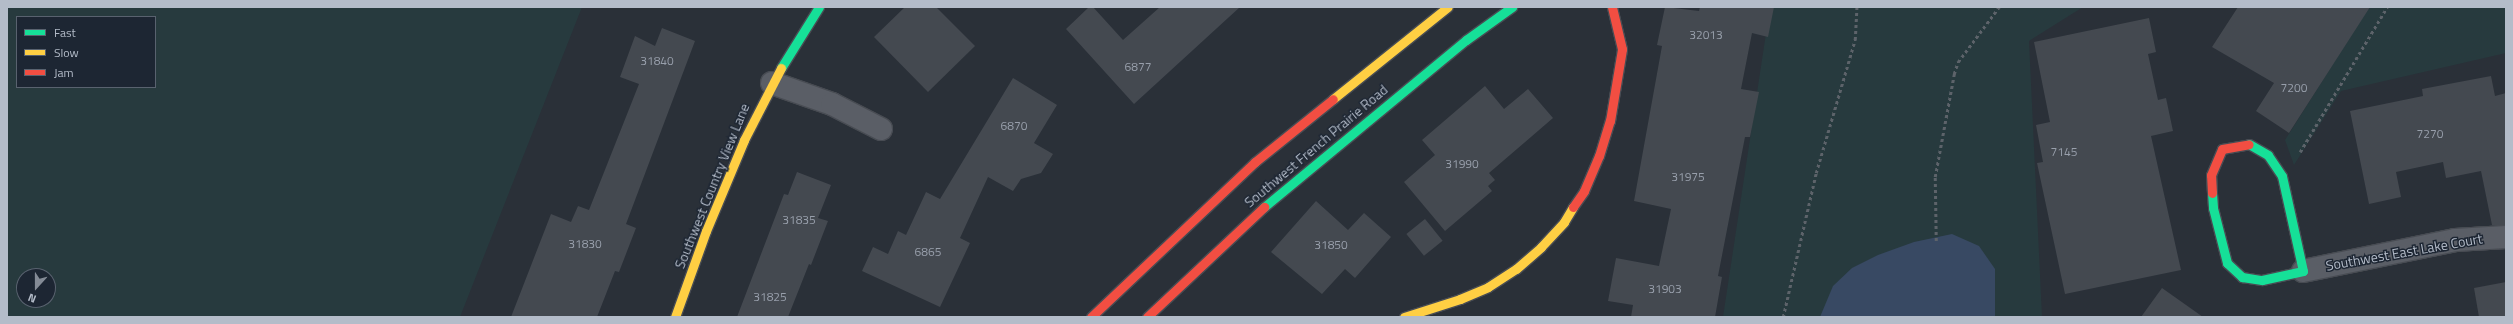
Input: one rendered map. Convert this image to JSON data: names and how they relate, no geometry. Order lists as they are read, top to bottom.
{
  "streets": {
    "street": ["Southwest French Prairie Road", "Southwest Country View Lane", "Southwest East Lake Court"]
  },
  "house_numbers": [
    "32013",
    "31840",
    "6877",
    "7200",
    "6870",
    "7270",
    "7145",
    "31990",
    "31975",
    "31835",
    "31830",
    "31850",
    "6865",
    "31903",
    "31825"
  ],
  "legend": ["Fast", "Slow", "Jam"],
  "north": "bottom"
}
